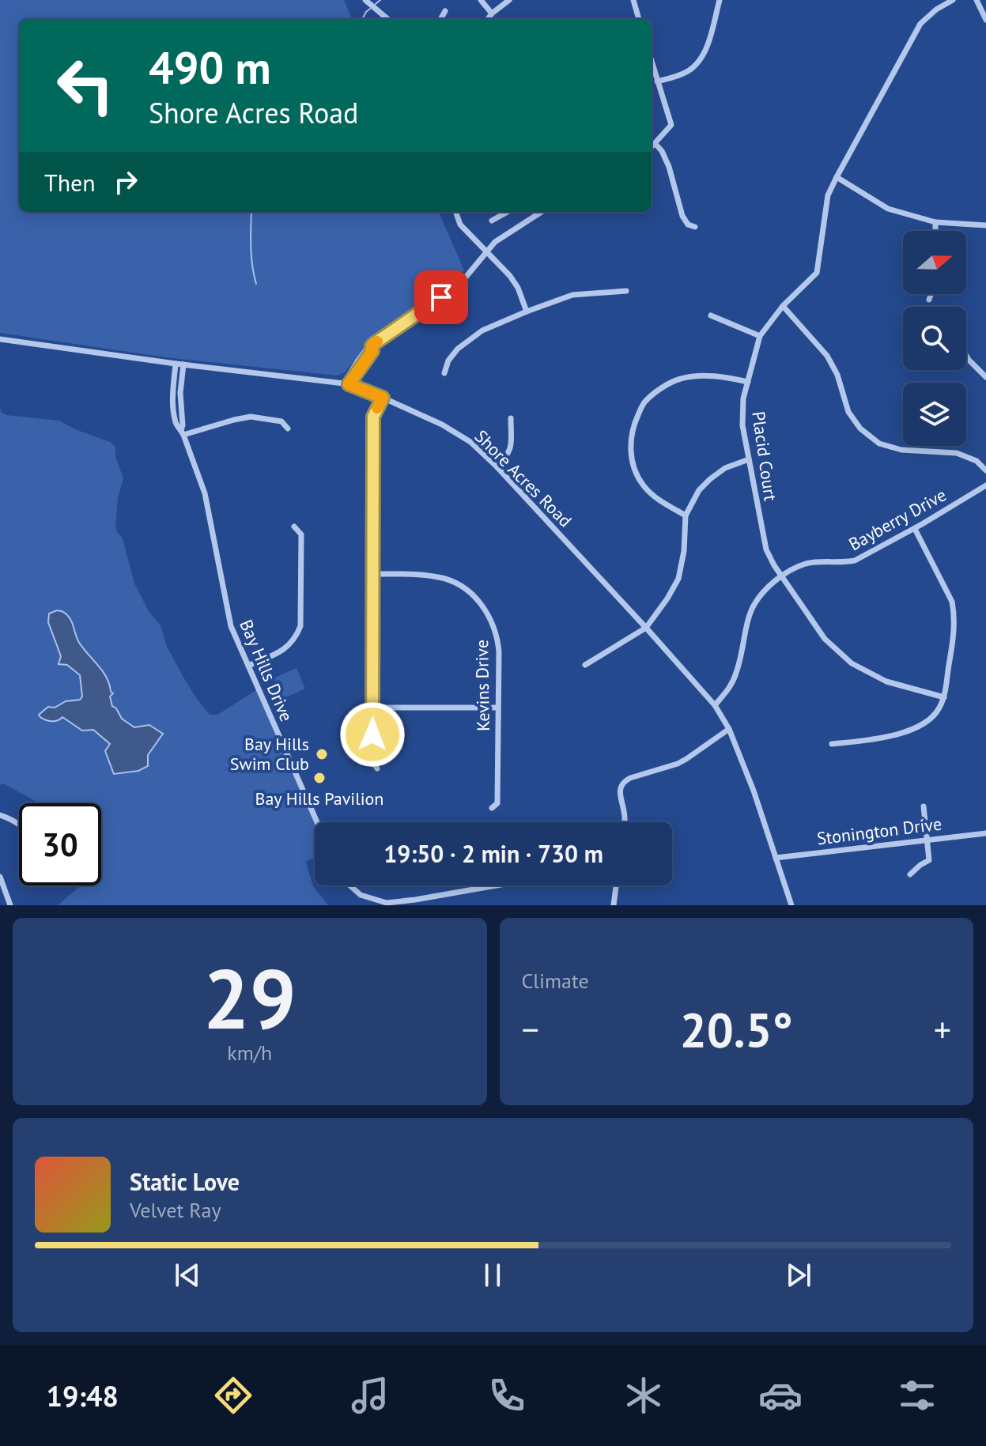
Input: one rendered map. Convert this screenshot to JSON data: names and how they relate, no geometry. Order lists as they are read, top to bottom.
{
  "streets": {
    "street": [
      "Placid Court",
      "Shore Acres Road",
      "Bayberry Drive",
      "Bay Hills Drive",
      "Kevins Drive",
      "Stonington Drive"
    ]
  },
  "crossings": [
    ["Placid Court", "Bayberry Drive"],
    ["Shore Acres Road", "Bayberry Drive"],
    ["Shore Acres Road", "Bay Hills Drive"],
    ["Shore Acres Road", "Stonington Drive"]
  ],
  "places": ["Bay Hills Swim Club", "Bay Hills Pavilion"],
  "north": "right",
  "page": {
    "turn": ["490 m", "Shore Acres Road"],
    "then": "Then",
    "limit": "30",
    "trip": "19:50 · 2 min · 730 m",
    "tile": [
      ["29", "km/h"],
      "Climate"
    ],
    "heat": ["−", "20.5°", "+"],
    "song": ["Static Love", "Velvet Ray"],
    "tabs": "19:48"
  }
}
